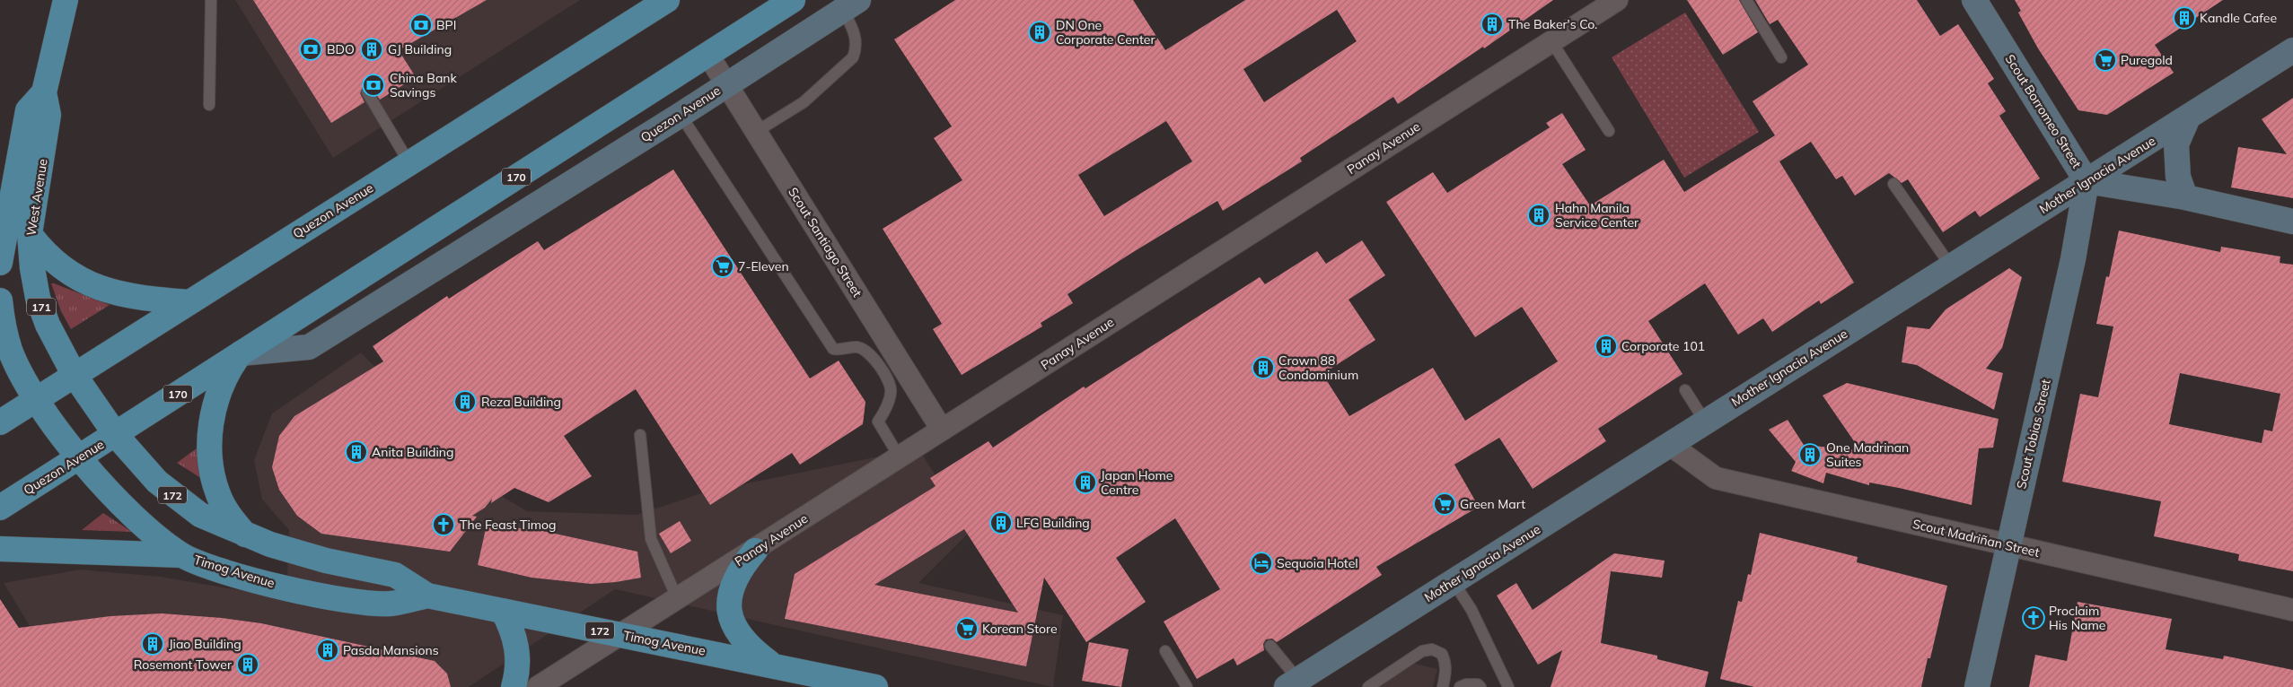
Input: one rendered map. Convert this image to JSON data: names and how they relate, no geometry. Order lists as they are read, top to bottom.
{
  "streets": {
    "main road": [
      "Quezon Avenue",
      "170",
      "West Avenue",
      "171",
      "172",
      "Timog Avenue"
    ],
    "street": [
      "Scout Borromeo Street",
      "Panay Avenue",
      "Mother Ignacia Avenue",
      "Scout Santiago Street",
      "Scout Tobias Street",
      "Scout Madriñan Street"
    ]
  },
  "crossings": [
    ["Scout Borromeo Street", "Mother Ignacia Avenue"],
    ["Scout Borromeo Street", "Scout Tobias Street"],
    ["Quezon Avenue", "West Avenue"],
    ["Quezon Avenue", "Scout Santiago Street"],
    ["Quezon Avenue", "Timog Avenue"],
    ["Panay Avenue", "Scout Santiago Street"],
    ["Panay Avenue", "Timog Avenue"],
    ["Mother Ignacia Avenue", "Scout Tobias Street"],
    ["Mother Ignacia Avenue", "Scout Madriñan Street"],
    ["West Avenue", "Timog Avenue"],
    ["Scout Tobias Street", "Scout Madriñan Street"]
  ],
  "places": {
    "building": [
      "Kandle Cafee",
      "The Baker's Co.",
      "DN One Corporate Center",
      "GJ Building",
      "Hahn Manila Service Center",
      "Corporate 101",
      "Crown 88 Condominium",
      "Reza Building",
      "Anita Building",
      "One Madrinan Suites",
      "Japan Home Centre",
      "LFG Building",
      "Jiao Building",
      "Pasda Mansions",
      "Rosemont Tower"
    ],
    "bank": ["BPI", "BDO", "China Bank Savings"],
    "supermarket": [
      "Puregold",
      "7-Eleven",
      "Green Mart",
      "Korean Store"
    ],
    "church": ["The Feast Timog", "Proclaim His Name"],
    "hotel": ["Sequoia Hotel"]
  }
}
